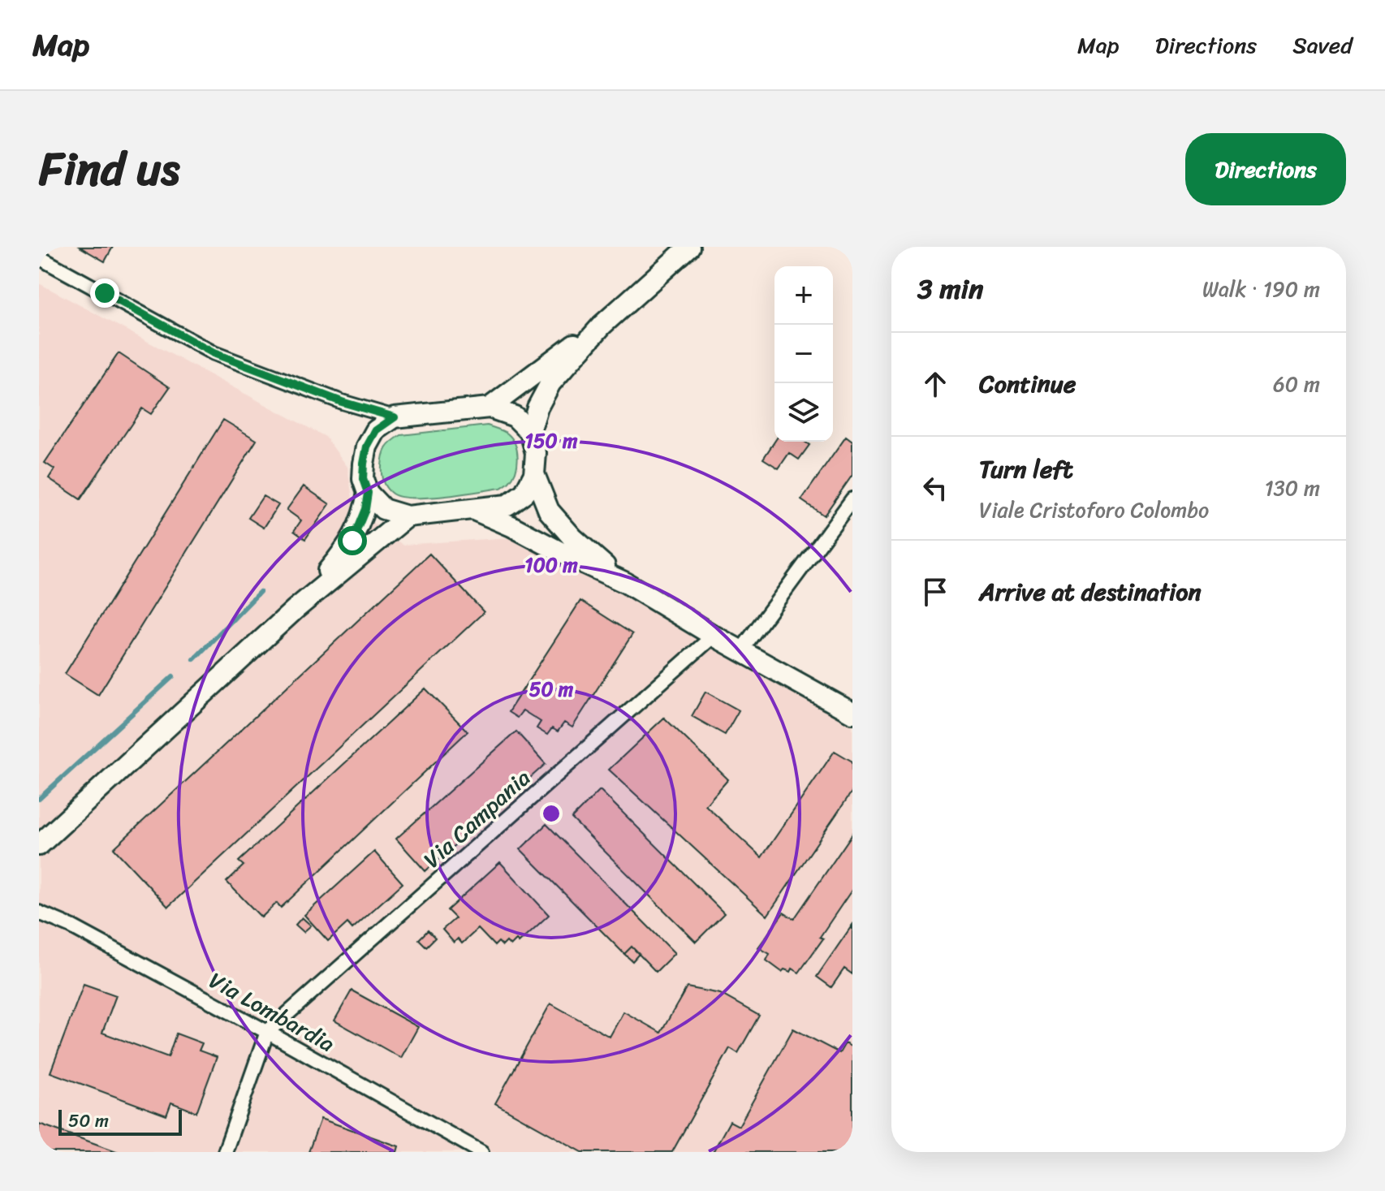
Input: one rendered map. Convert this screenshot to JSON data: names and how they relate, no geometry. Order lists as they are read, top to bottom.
{
  "streets": {
    "street": ["Via Campania", "Via Lombardia"]
  },
  "crossings": [
    ["Via Campania", "Via Lombardia"]
  ],
  "scale_bar": "50 m",
  "page": {
    "header": "Map",
    "nav": ["Map", "Directions", "Saved"],
    "title": "Find us",
    "buttons": "Directions",
    "heading": ["3 min", "Walk · 190 m"],
    "map_buttons": ["+", "−"],
    "list": [
      ["Continue", "60 m"],
      ["Turn left", "Viale Cristoforo Colombo", "130 m"],
      "Arrive at destination"
    ],
    "scale": "50 m"
  },
  "rings": ["150 m", "100 m", "50 m"]
}
